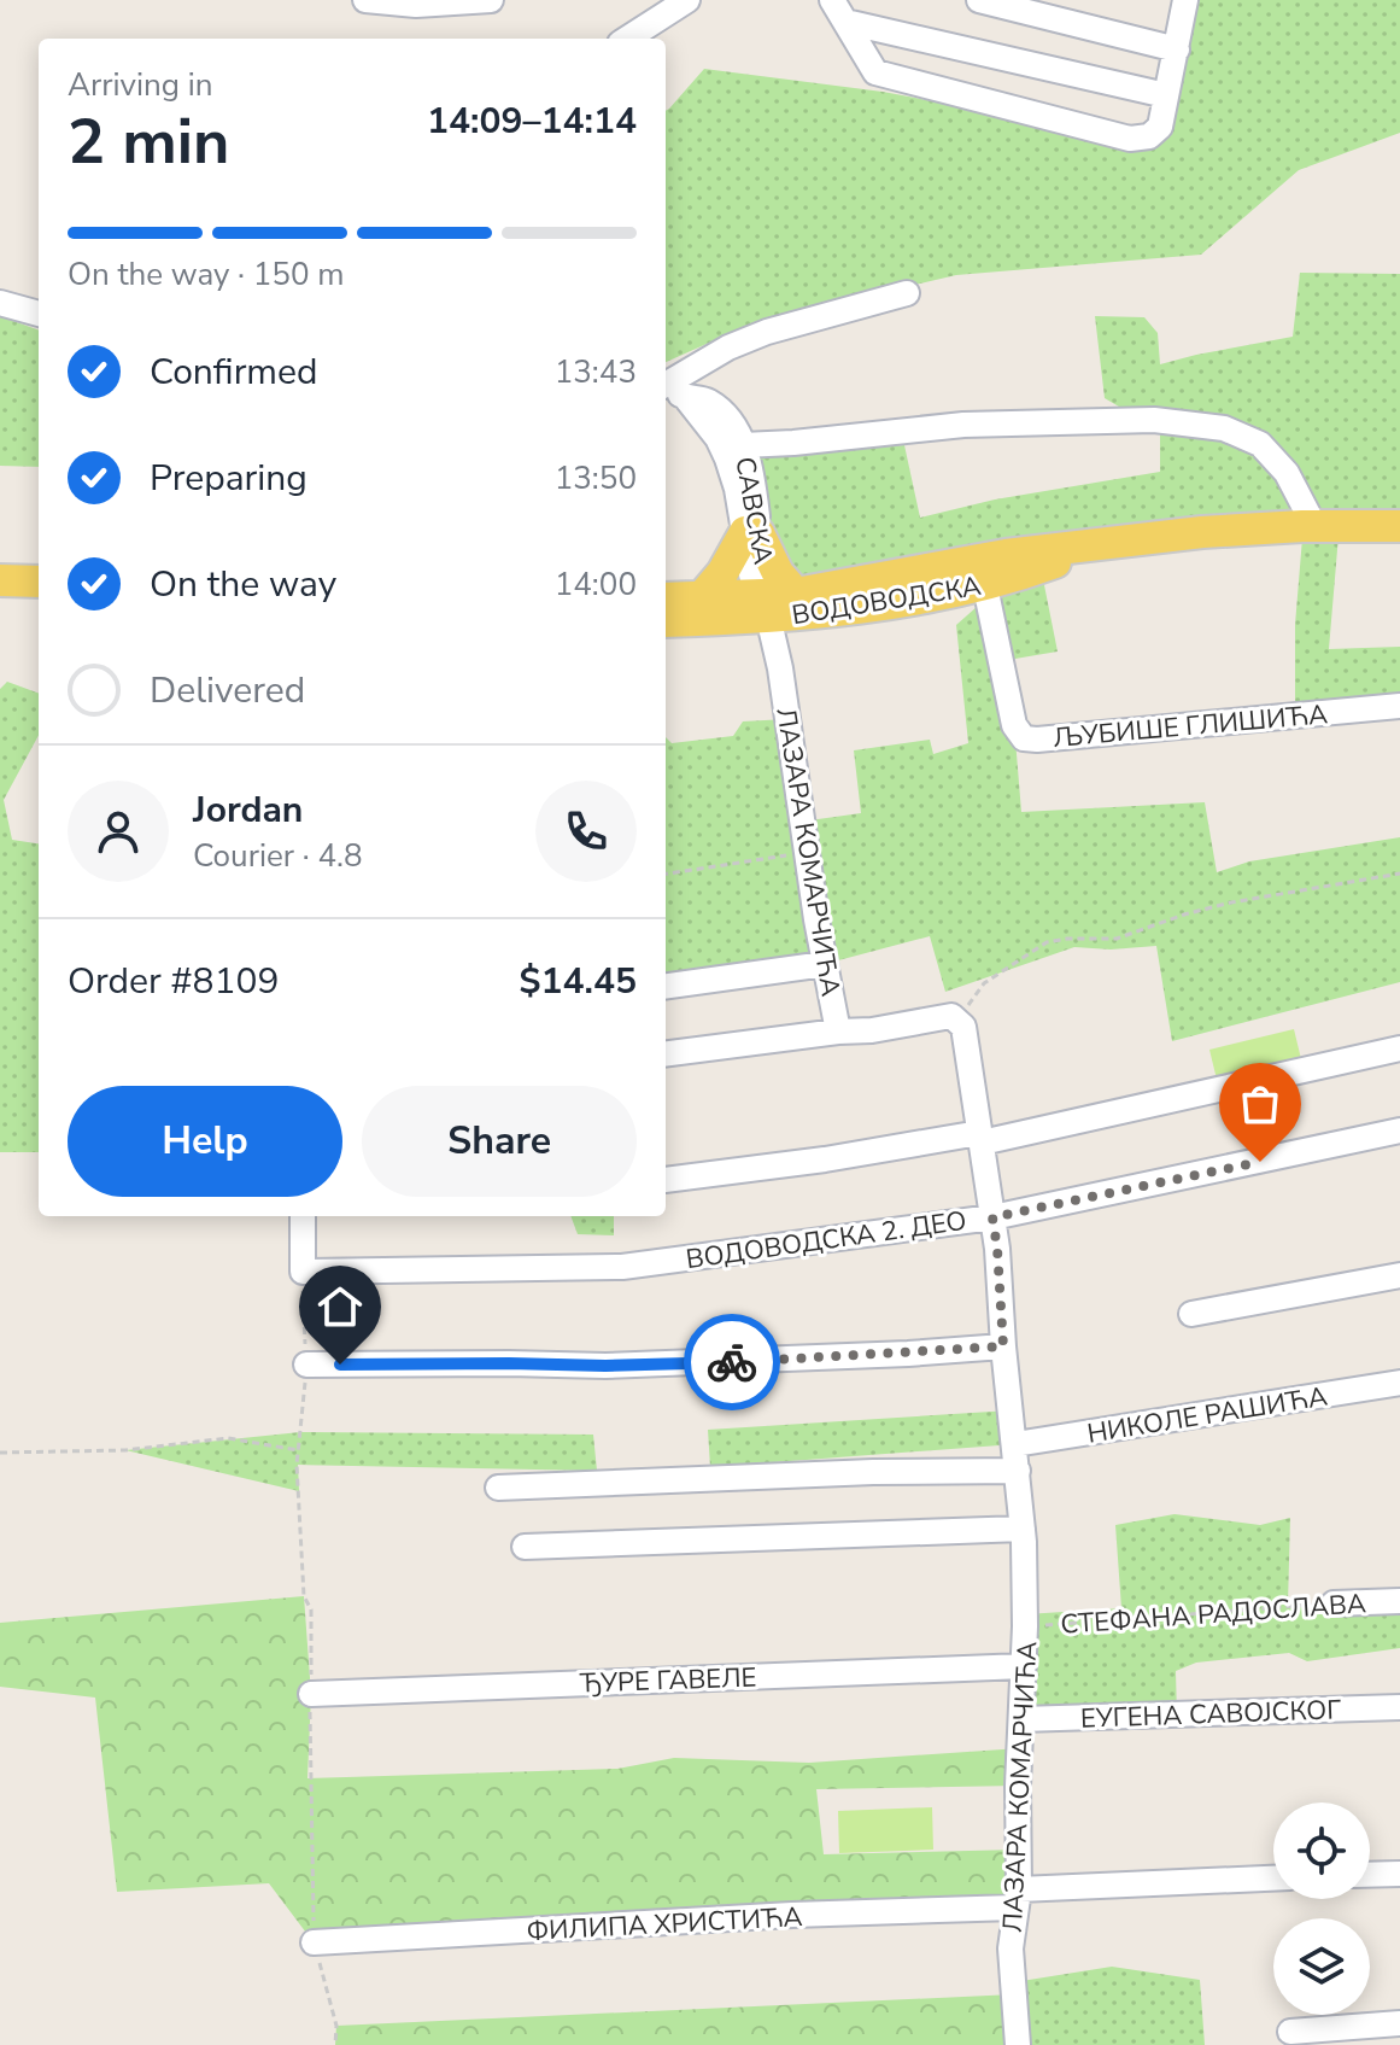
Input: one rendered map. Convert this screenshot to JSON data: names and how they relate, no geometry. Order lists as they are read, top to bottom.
{
  "streets": {
    "main road": ["ВОДОВОДСКА"],
    "street": [
      "САВСКА",
      "ЉУБИШЕ ГЛИШИЋА",
      "ЛАЗАРА КОМАРЧИЋА",
      "ВОДОВОДСКА 2. ДЕО",
      "НИКОЛЕ РАШИЋА",
      "СТЕФАНА РАДОСЛАВА",
      "ЂУРЕ ГАВЕЛЕ",
      "ЕУГЕНА САВОЈСКОГ",
      "ФИЛИПА ХРИСТИЋА"
    ]
  },
  "crossings": [
    ["САВСКА", "ВОДОВОДСКА"],
    ["САВСКА", "ЛАЗАРА КОМАРЧИЋА"],
    ["ВОДОВОДСКА", "ЉУБИШЕ ГЛИШИЋА"],
    ["ВОДОВОДСКА", "ЛАЗАРА КОМАРЧИЋА"],
    ["ЛАЗАРА КОМАРЧИЋА", "ВОДОВОДСКА 2. ДЕО"],
    ["ЛАЗАРА КОМАРЧИЋА", "НИКОЛЕ РАШИЋА"],
    ["ЛАЗАРА КОМАРЧИЋА", "СТЕФАНА РАДОСЛАВА"],
    ["ЛАЗАРА КОМАРЧИЋА", "ЂУРЕ ГАВЕЛЕ"],
    ["ЛАЗАРА КОМАРЧИЋА", "ЕУГЕНА САВОЈСКОГ"],
    ["ЛАЗАРА КОМАРЧИЋА", "ФИЛИПА ХРИСТИЋА"]
  ],
  "page": {
    "heading": ["2 min", "Arriving in", "14:09–14:14"],
    "panel": [
      "Jordan",
      "Courier · 4.8",
      "Order #8109",
      "$14.45"
    ],
    "bar": "On the way · 150 m",
    "list": [
      ["Confirmed", "13:43"],
      ["Preparing", "13:50"],
      ["On the way", "14:00"],
      "Delivered"
    ],
    "buttons": ["Help", "Share"]
  }
}
